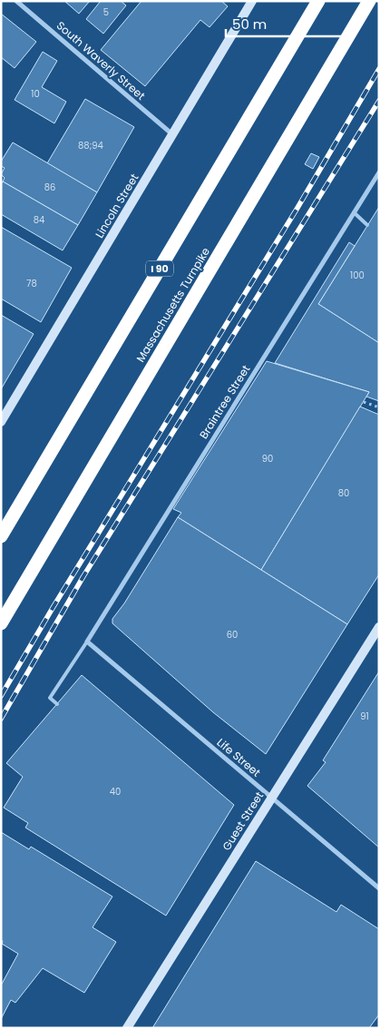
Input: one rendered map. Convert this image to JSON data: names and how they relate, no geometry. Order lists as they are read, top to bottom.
{
  "streets": {
    "highway": ["I 90", "Massachusetts Turnpike"],
    "street": [
      "South Waverly Street",
      "Lincoln Street",
      "Braintree Street",
      "Life Street",
      "Guest Street"
    ]
  },
  "crossings": [
    ["South Waverly Street", "Lincoln Street"],
    ["Braintree Street", "Life Street"],
    ["Life Street", "Guest Street"]
  ],
  "house_numbers": [
    "5",
    "10",
    "88;94",
    "86",
    "84",
    "100",
    "78",
    "90",
    "80",
    "60",
    "91",
    "40"
  ],
  "scale_bar": "50 m"
}
